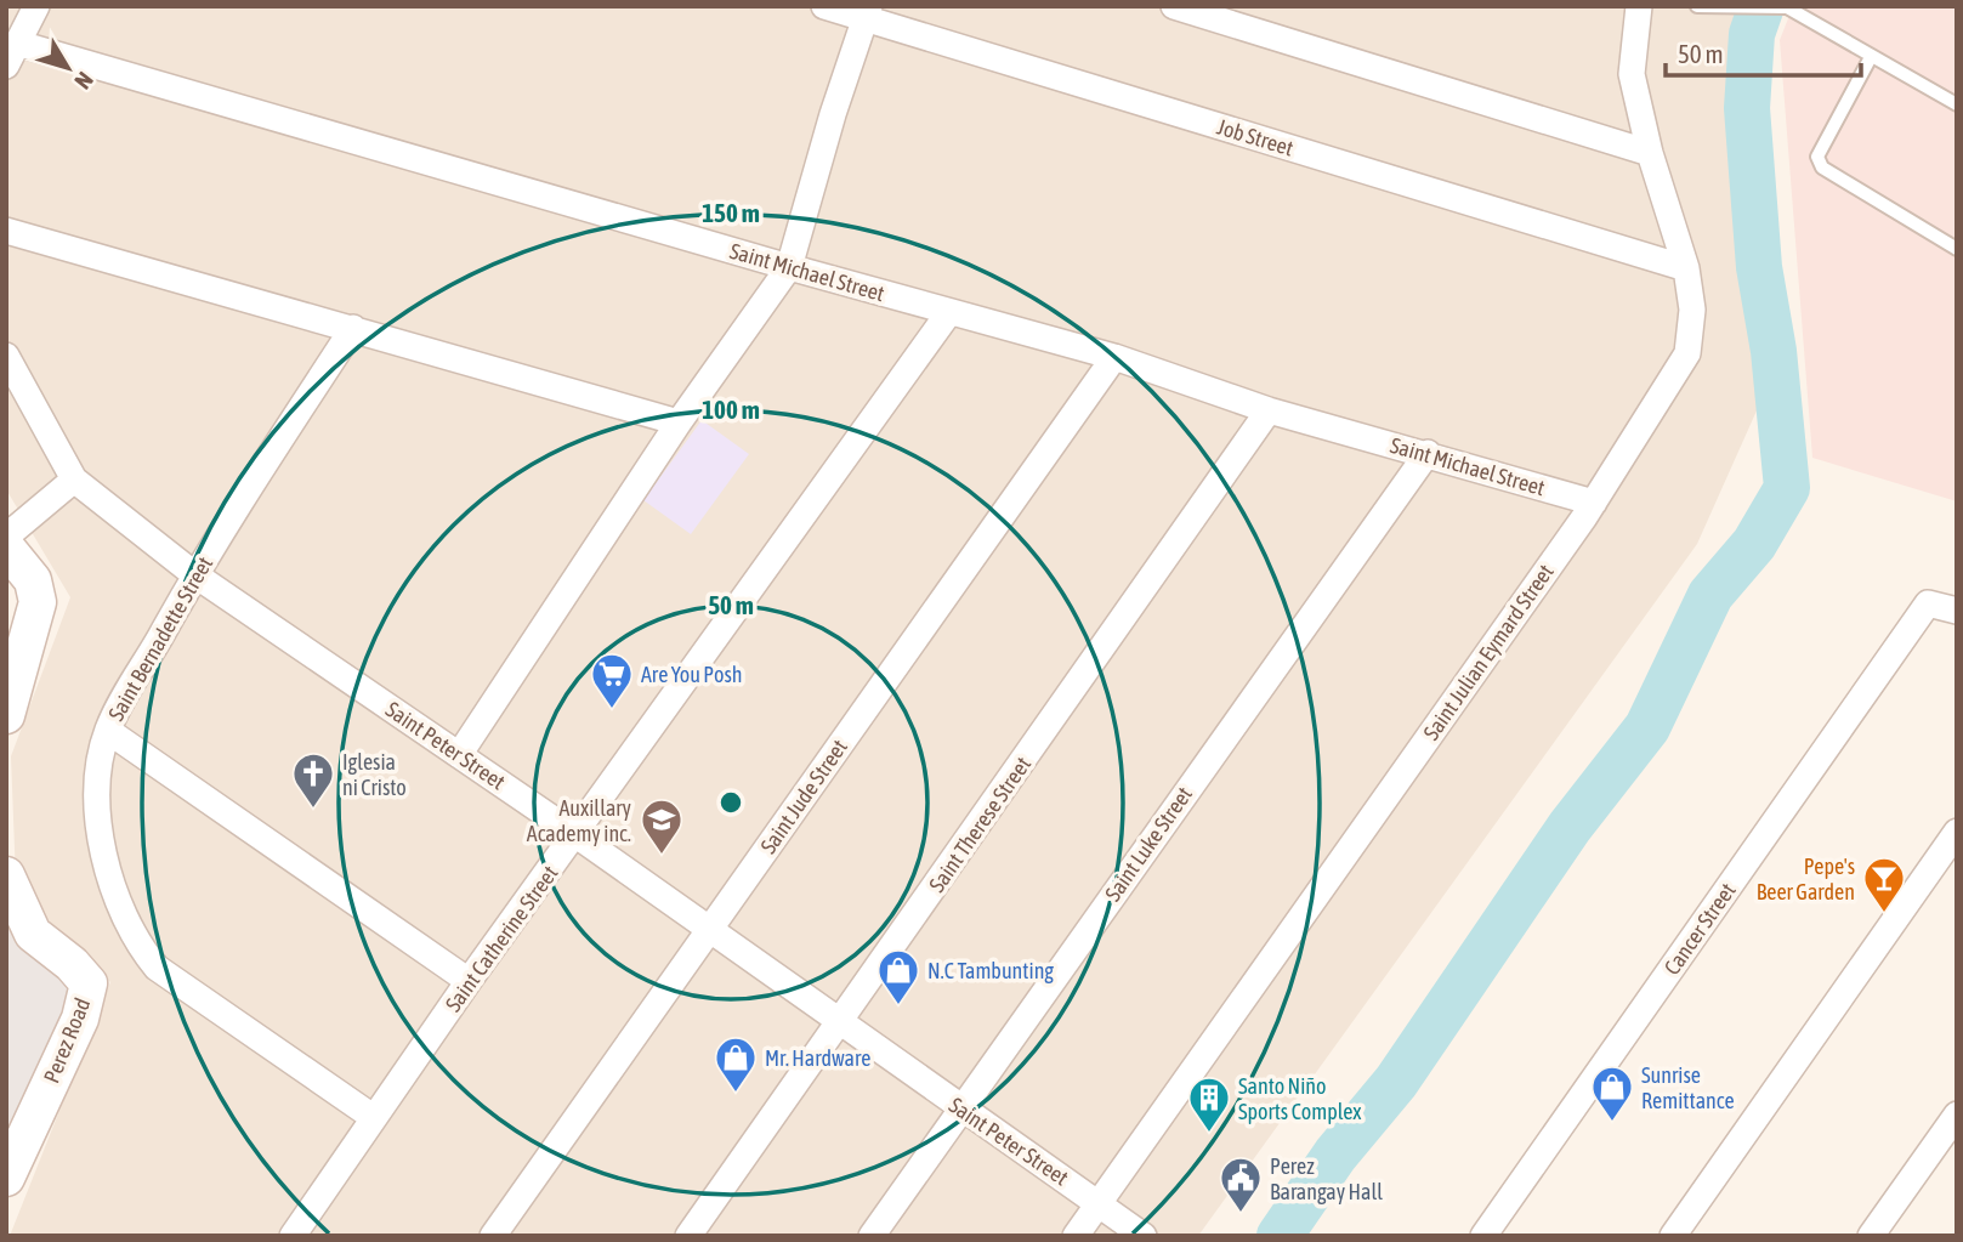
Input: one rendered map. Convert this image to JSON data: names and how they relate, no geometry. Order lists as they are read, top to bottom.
{
  "streets": {
    "street": [
      "Job Street",
      "Saint Michael Street",
      "Saint Bernadette Street",
      "Saint Julian Eymard Street",
      "Saint Peter Street",
      "Saint Jude Street",
      "Saint Therese Street",
      "Saint Luke Street",
      "Cancer Street",
      "Saint Catherine Street",
      "Perez Road"
    ]
  },
  "crossings": [
    ["Job Street", "Saint Julian Eymard Street"],
    ["Saint Michael Street", "Saint Julian Eymard Street"],
    ["Saint Michael Street", "Saint Jude Street"],
    ["Saint Michael Street", "Saint Therese Street"],
    ["Saint Michael Street", "Saint Luke Street"],
    ["Saint Michael Street", "Saint Catherine Street"],
    ["Saint Bernadette Street", "Saint Peter Street"],
    ["Saint Bernadette Street", "Saint Catherine Street"],
    ["Saint Julian Eymard Street", "Saint Peter Street"],
    ["Saint Peter Street", "Saint Jude Street"],
    ["Saint Peter Street", "Saint Therese Street"],
    ["Saint Peter Street", "Saint Luke Street"],
    ["Saint Peter Street", "Saint Catherine Street"]
  ],
  "places": {
    "supermarket": ["Are You Posh"],
    "church": ["Iglesia ni Cristo"],
    "school or university": ["Auxillary Academy inc."],
    "bar": ["Pepe's Beer Garden"],
    "shop": ["N.C Tambunting", "Mr. Hardware", "Sunrise Remittance"],
    "building": ["Santo Niño Sports Complex"],
    "public building": ["Perez Barangay Hall"]
  },
  "scale_bar": "50 m",
  "north": "bottom right",
  "rings": ["150 m", "100 m", "50 m"]
}
